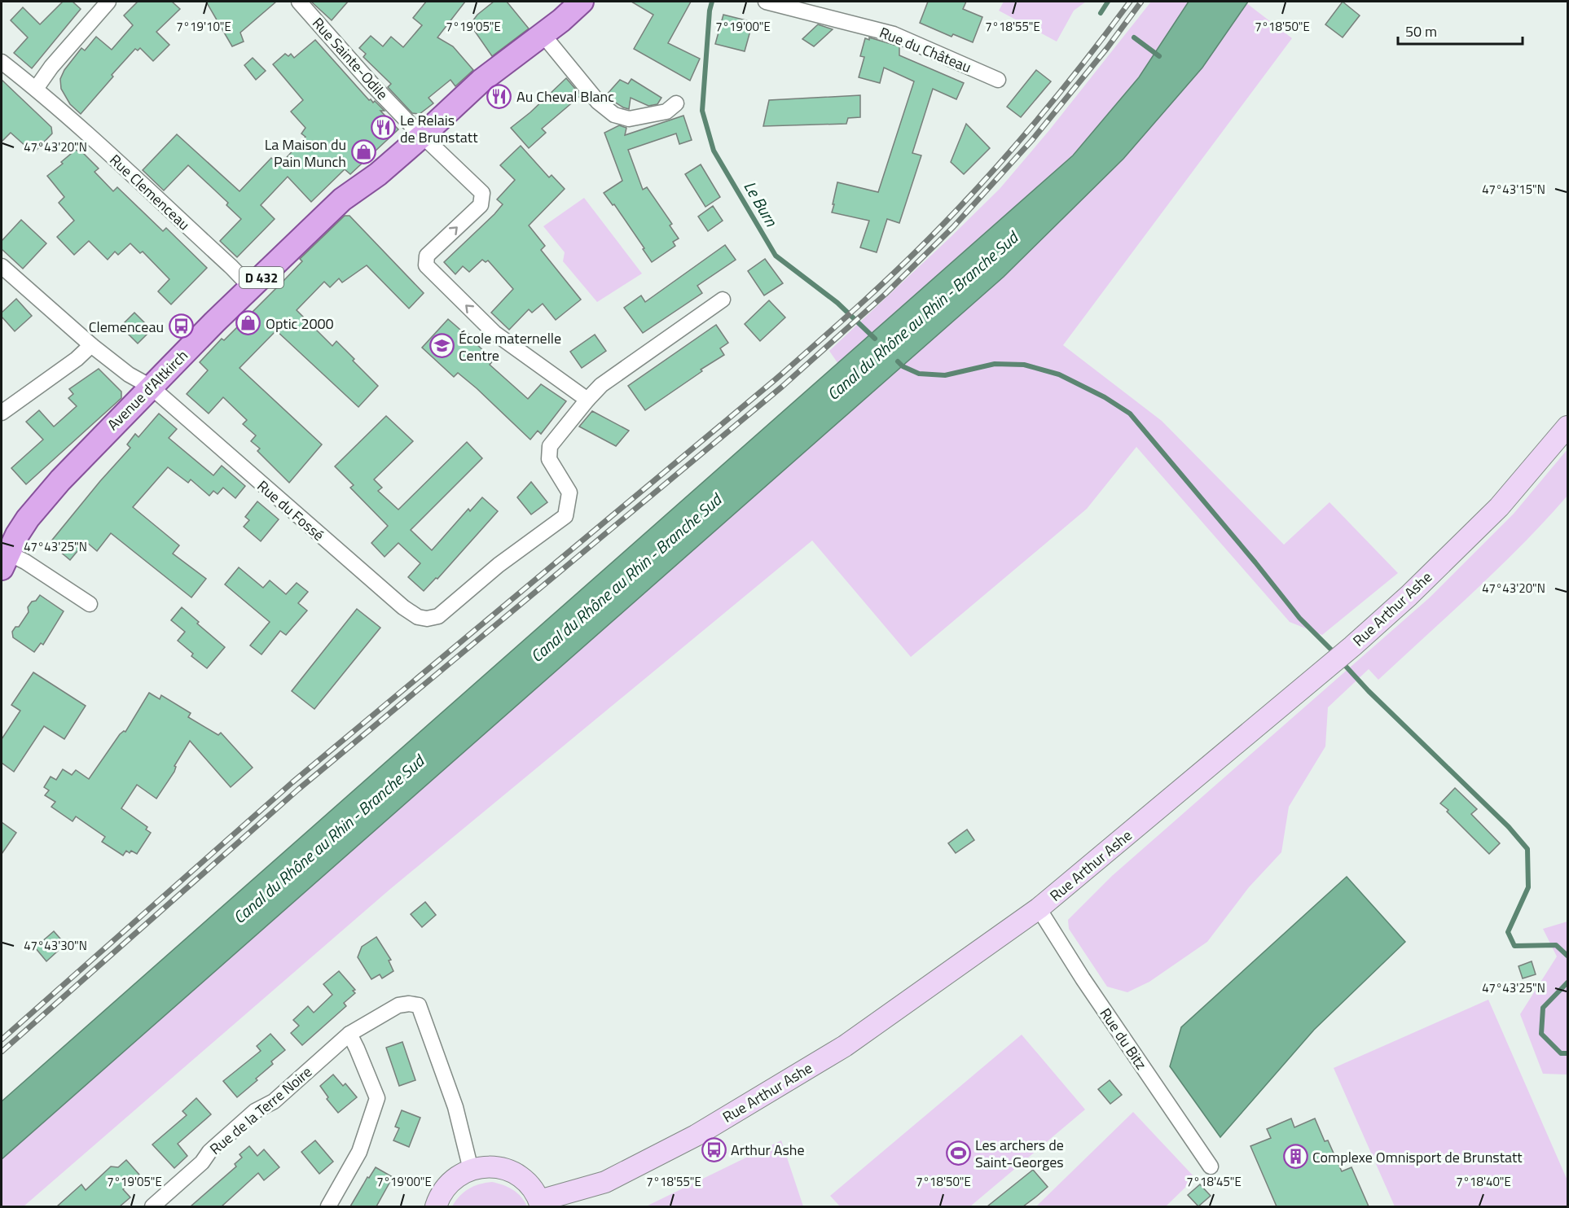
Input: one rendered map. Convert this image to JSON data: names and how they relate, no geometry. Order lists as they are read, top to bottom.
{
  "streets": {
    "main road": ["D 432", "Avenue d'Altkirch", "Rue Arthur Ashe"],
    "street": [
      "Rue du Château",
      "Rue Sainte-Odile",
      "Rue Clemenceau",
      "Rue du Fossé",
      "Rue du Bitz",
      "Rue de la Terre Noire"
    ]
  },
  "crossings": [
    ["Rue Sainte-Odile", "Avenue d'Altkirch"],
    ["Rue Sainte-Odile", "Rue du Fossé"],
    ["Rue Clemenceau", "Avenue d'Altkirch"],
    ["Avenue d'Altkirch", "Rue du Fossé"],
    ["Rue Arthur Ashe", "Rue du Bitz"]
  ],
  "water": ["Le Burn", "Canal du Rhône au Rhin - Branche Sud"],
  "places": {
    "restaurant": ["Au Cheval Blanc", "Le Relais de Brunstatt"],
    "shop": ["La Maison du Pain Munch", "Optic 2000"],
    "bus stop": ["Clemenceau", "Arthur Ashe"],
    "school or university": ["École maternelle Centre"],
    "sports": ["Les archers de Saint-Georges"],
    "building": ["Complexe Omnisport de Brunstatt"]
  },
  "scale_bar": "50 m",
  "coordinates": [
    "7°19'10\"E",
    "7°19'05\"E",
    "7°19'00\"E",
    "7°18'55\"E",
    "7°18'50\"E",
    "47°43'20\"N",
    "47°43'15\"N",
    "47°43'25\"N",
    "47°43'30\"N",
    "7°18'45\"E",
    "7°18'40\"E"
  ]
}
